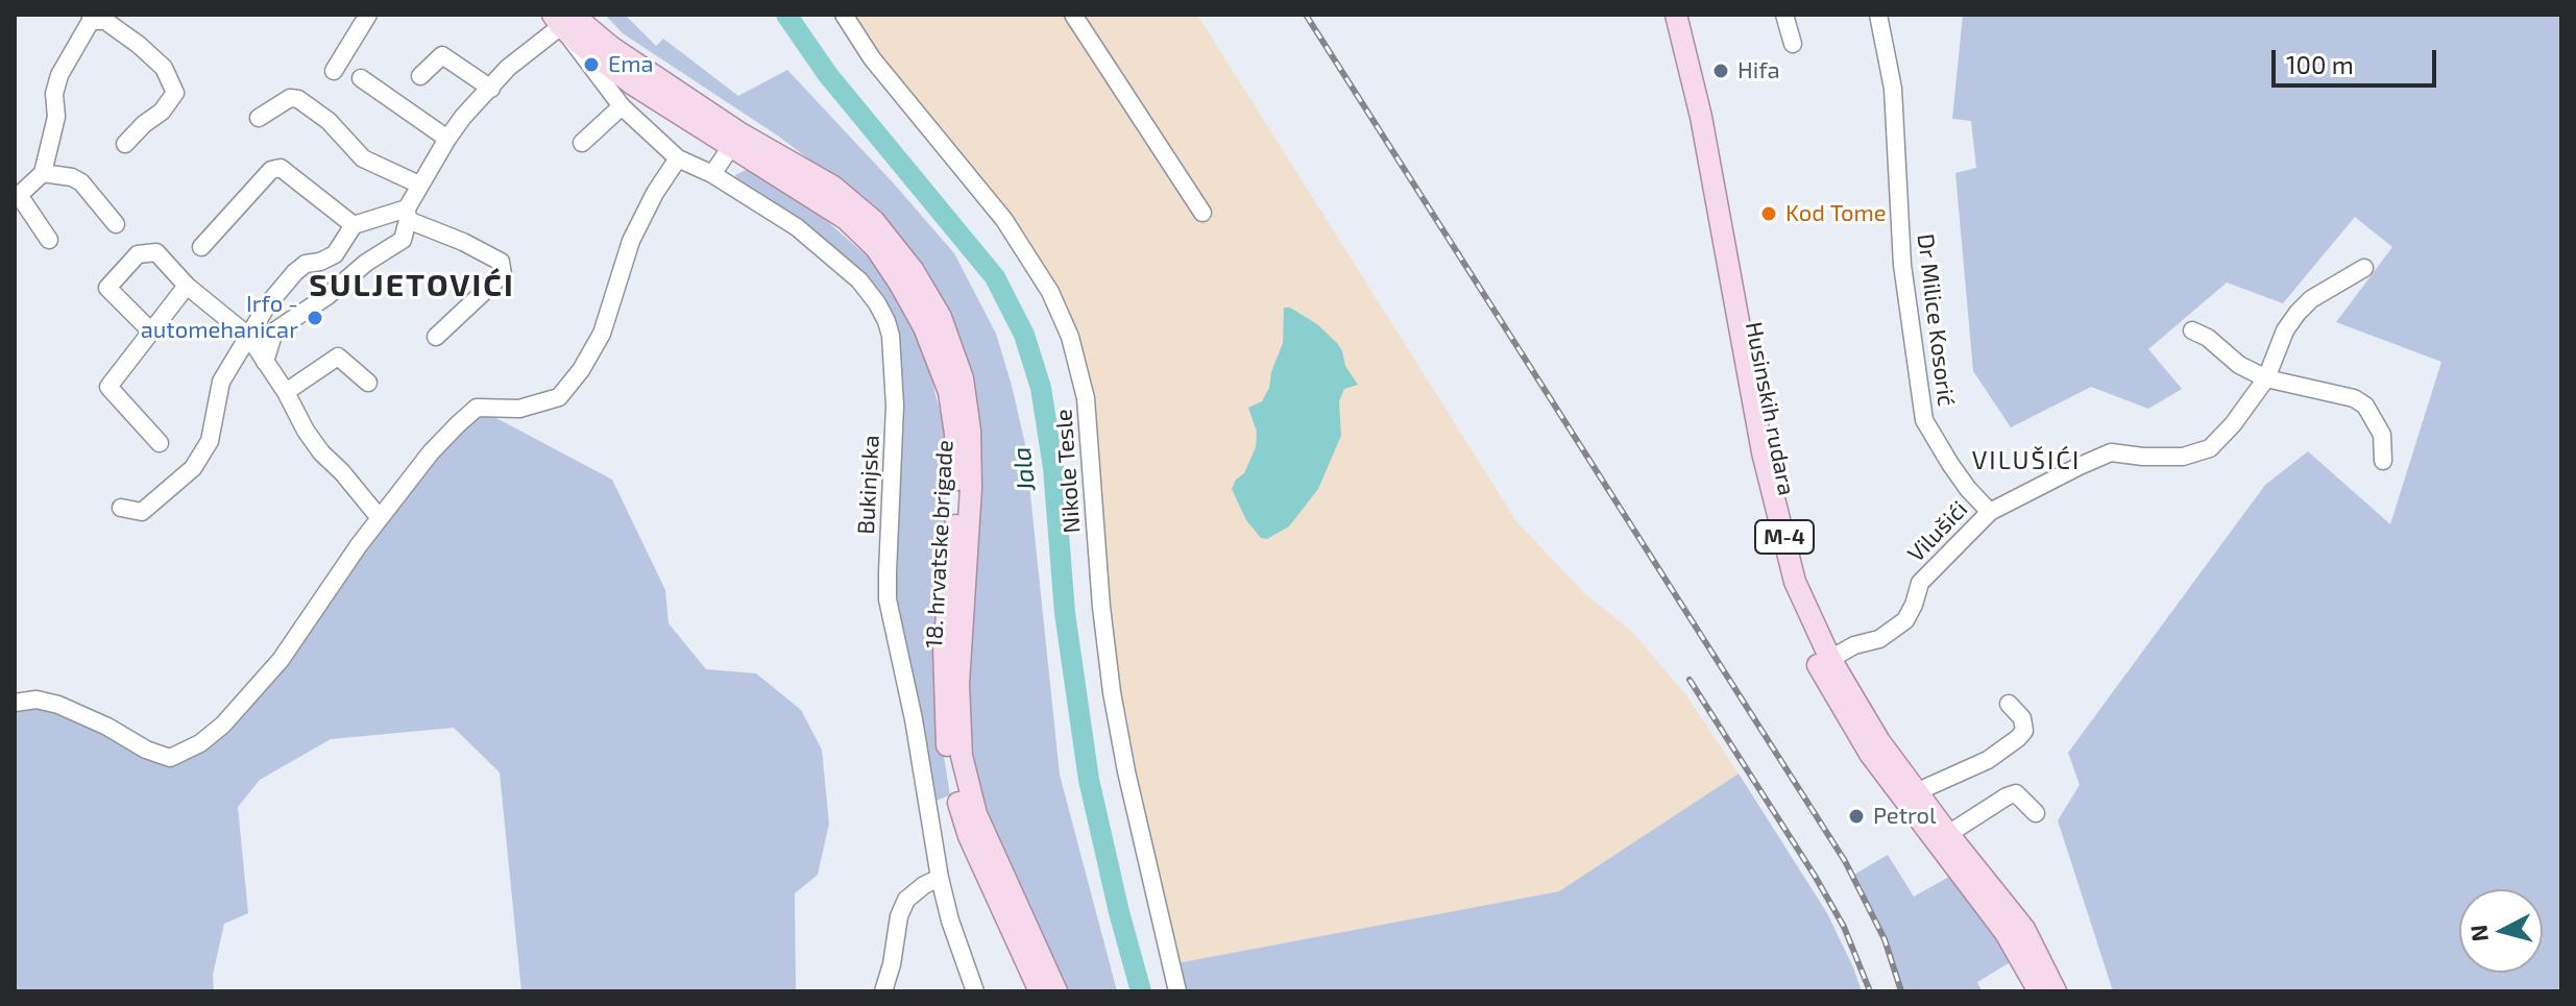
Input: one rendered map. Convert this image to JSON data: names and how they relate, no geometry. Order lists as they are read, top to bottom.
{
  "streets": {
    "main road": ["Husinskih rudara", "M-4", "18. hrvatske brigade"],
    "street": [
      "Dr Milice Kosorić",
      "Nikole Tesle",
      "Bukinjska",
      "Vilušići"
    ]
  },
  "crossings": [
    ["Dr Milice Kosorić", "Vilušići"],
    ["Husinskih rudara", "Vilušići"],
    ["Bukinjska", "18. hrvatske brigade"]
  ],
  "districts": ["SULJETOVIĆI", "VILUŠIĆI"],
  "water": ["Jala"],
  "places": [
    "Ema",
    "Hifa",
    "Kod Tome",
    "Irfo - automehanicar",
    "Petrol"
  ],
  "scale_bar": "100 m",
  "north": "left"
}
